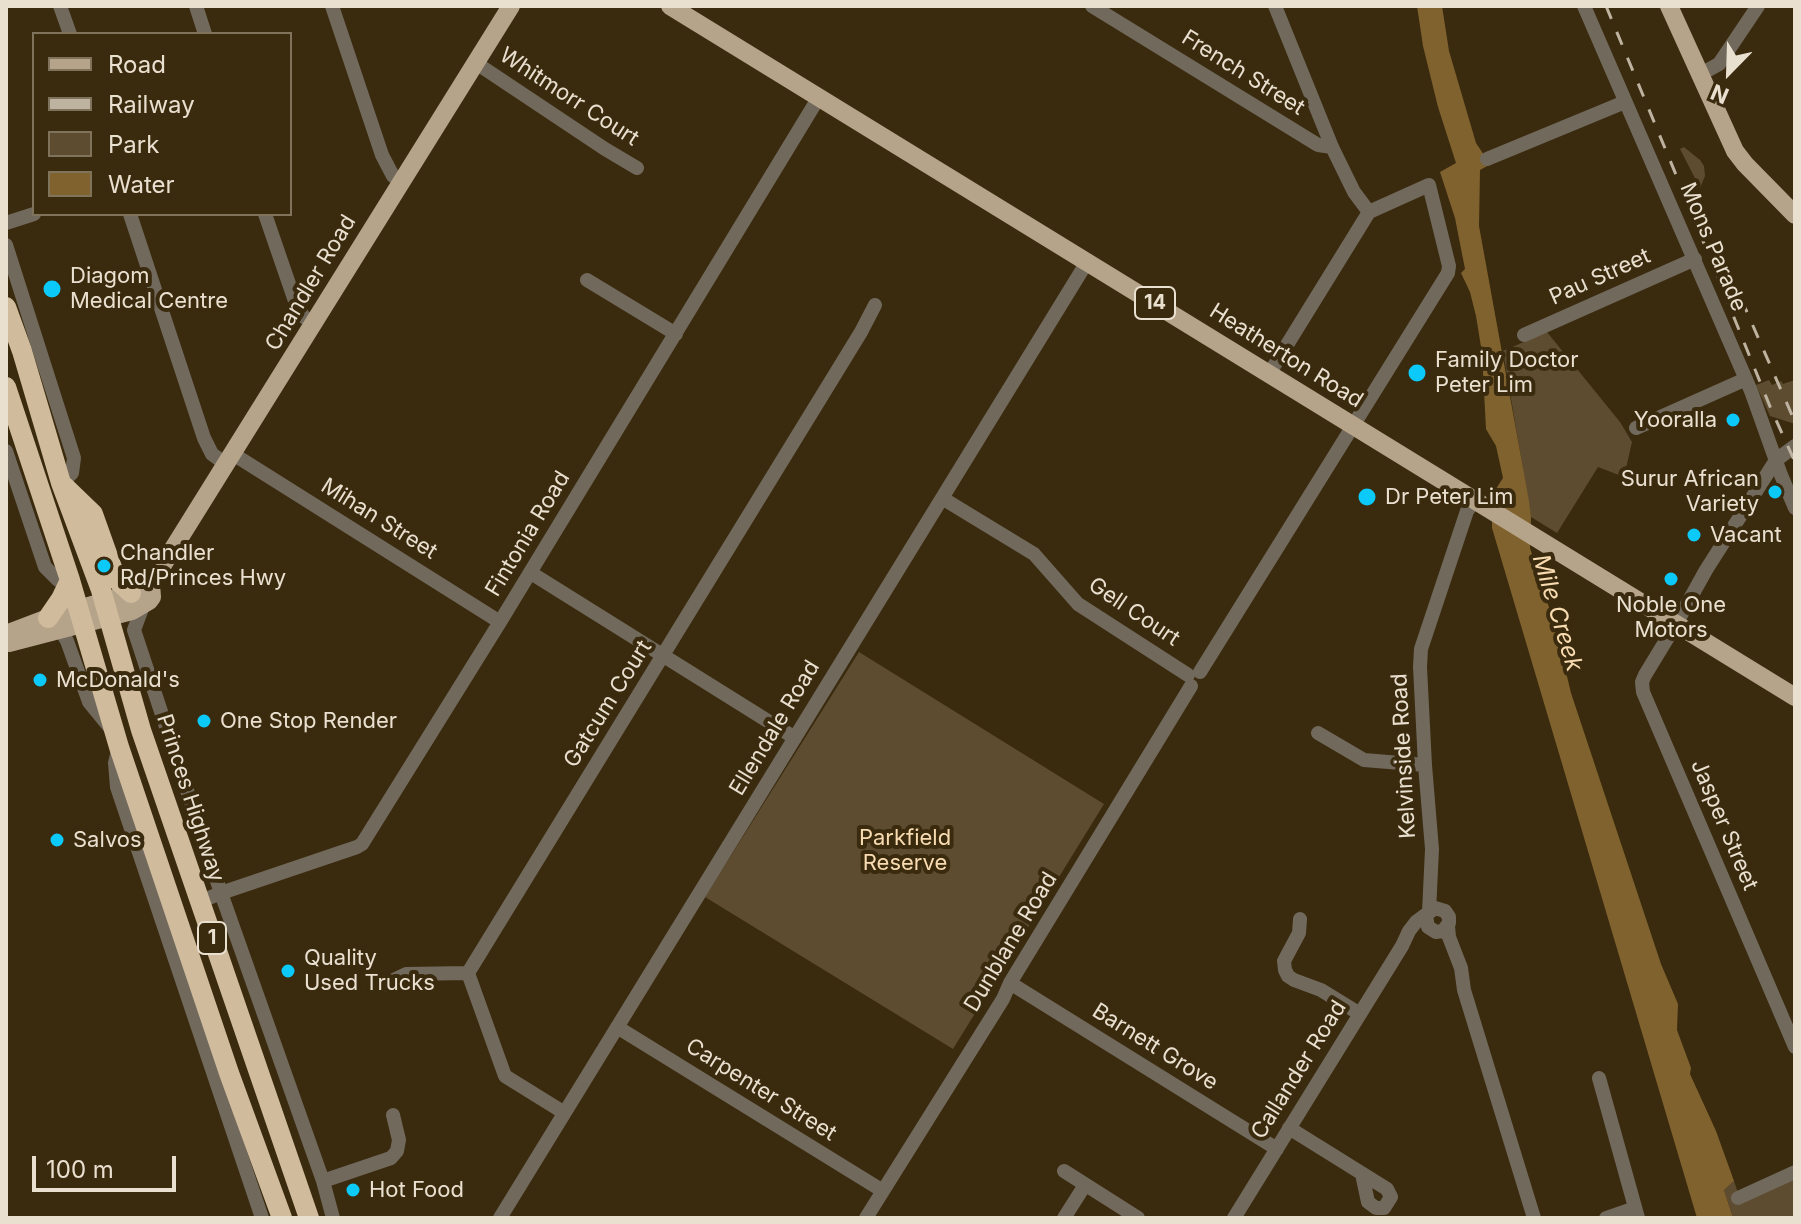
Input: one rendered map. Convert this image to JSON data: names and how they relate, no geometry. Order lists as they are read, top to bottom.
{
  "streets": {
    "highway": ["Princes Highway", "1"],
    "main road": ["Chandler Road", "14", "Heatherton Road"],
    "street": [
      "French Street",
      "Whitmorr Court",
      "Mons Parade",
      "Pau Street",
      "Mihan Street",
      "Fintonia Road",
      "Gell Court",
      "Gatcum Court",
      "Ellendale Road",
      "Kelvinside Road",
      "Jasper Street",
      "Dunblane Road",
      "Barnett Grove",
      "Callander Road",
      "Carpenter Street"
    ]
  },
  "crossings": [
    ["Whitmorr Court", "Chandler Road"],
    ["Mons Parade", "Pau Street"],
    ["Mons Parade", "Jasper Street"],
    ["Chandler Road", "Mihan Street"],
    ["Chandler Road", "Princes Highway"],
    ["Chandler Road", "1"],
    ["Heatherton Road", "Fintonia Road"],
    ["Heatherton Road", "Ellendale Road"],
    ["Heatherton Road", "Kelvinside Road"],
    ["Heatherton Road", "Jasper Street"],
    ["Heatherton Road", "Dunblane Road"],
    ["Mihan Street", "Fintonia Road"],
    ["Fintonia Road", "Princes Highway"],
    ["Gell Court", "Ellendale Road"],
    ["Gell Court", "Dunblane Road"],
    ["Ellendale Road", "Carpenter Street"],
    ["Kelvinside Road", "Callander Road"],
    ["Dunblane Road", "Barnett Grove"],
    ["Dunblane Road", "Carpenter Street"],
    ["Barnett Grove", "Callander Road"]
  ],
  "water": ["Mile Creek"],
  "parks": ["Parkfield Reserve"],
  "places": [
    "Diagom Medical Centre",
    "Family Doctor Peter Lim",
    "Yooralla",
    "Surur African Variety",
    "Dr Peter Lim",
    "Vacant",
    "Chandler Rd/Princes Hwy",
    "Noble One Motors",
    "McDonald's",
    "One Stop Render",
    "Salvos",
    "Quality Used Trucks",
    "Hot Food"
  ],
  "legend": [
    "Road",
    "Railway",
    "Park",
    "Water"
  ],
  "scale_bar": "100 m",
  "north": "bottom left"
}
